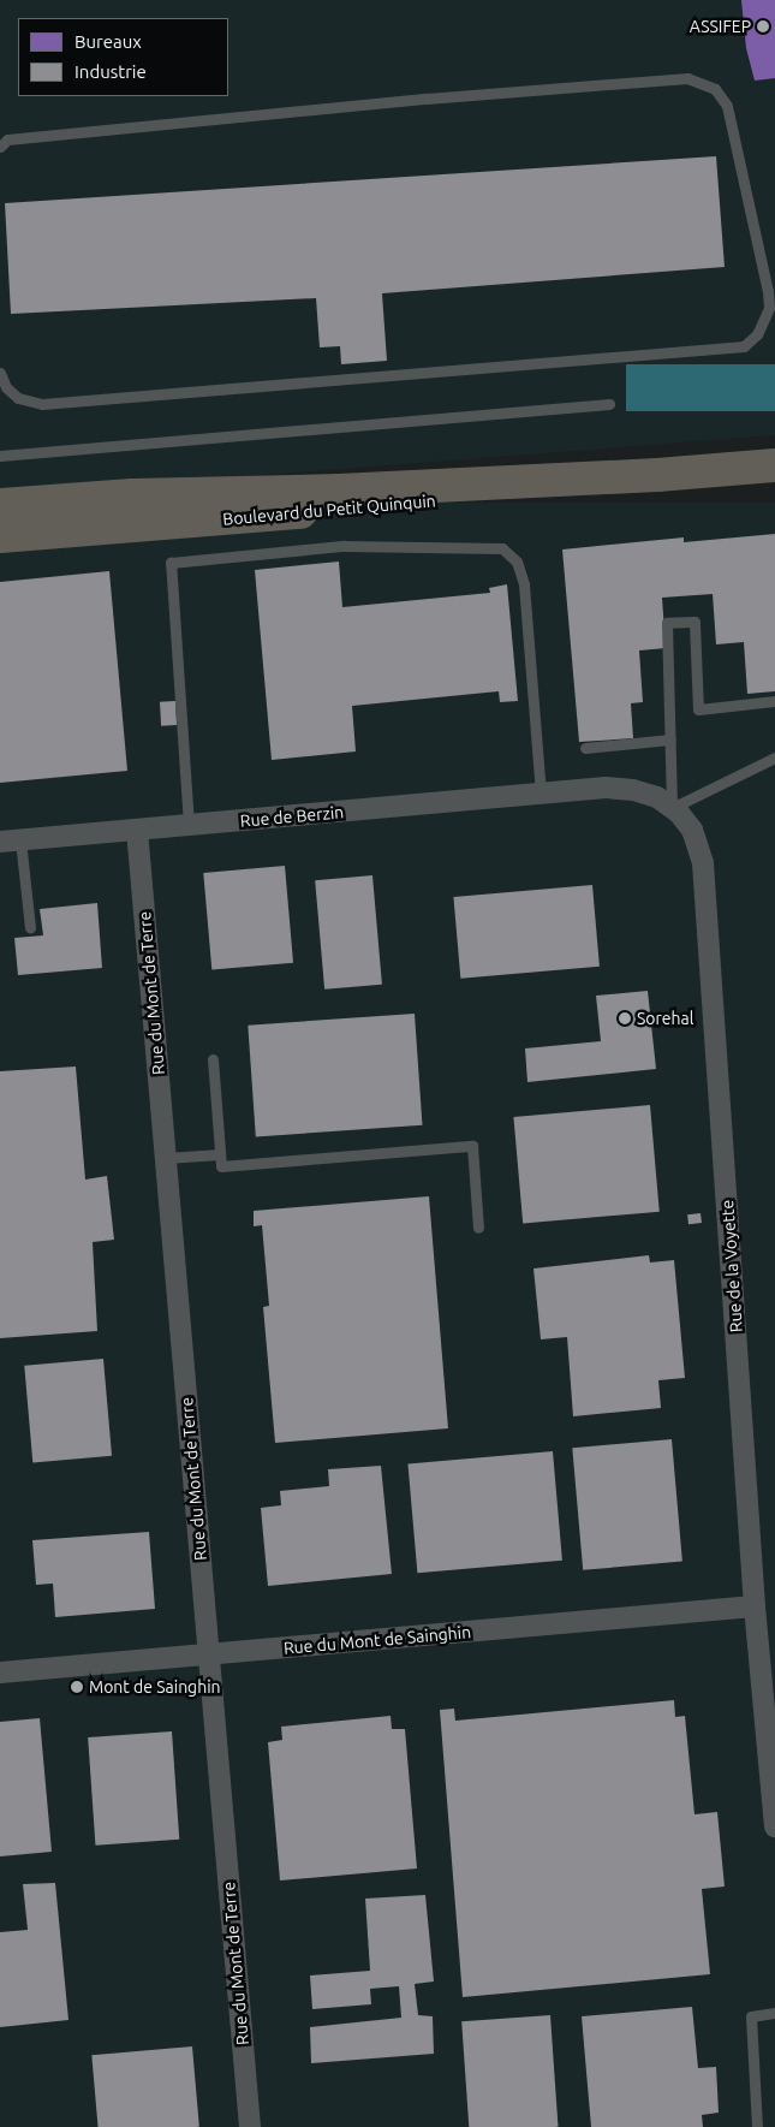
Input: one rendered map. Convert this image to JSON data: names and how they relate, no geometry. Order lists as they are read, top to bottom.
{
  "streets": {
    "main road": ["Boulevard du Petit Quinquin"],
    "street": [
      "Rue de Berzin",
      "Rue du Mont de Terre",
      "Rue de la Voyette",
      "Rue du Mont de Sainghin"
    ]
  },
  "crossings": [
    ["Rue de Berzin", "Rue du Mont de Terre"],
    ["Rue de Berzin", "Rue de la Voyette"],
    ["Rue du Mont de Terre", "Rue du Mont de Sainghin"],
    ["Rue de la Voyette", "Rue du Mont de Sainghin"]
  ],
  "places": ["ASSIFEP", "Sorehal", "Mont de Sainghin"],
  "legend": ["Bureaux", "Industrie"]
}
